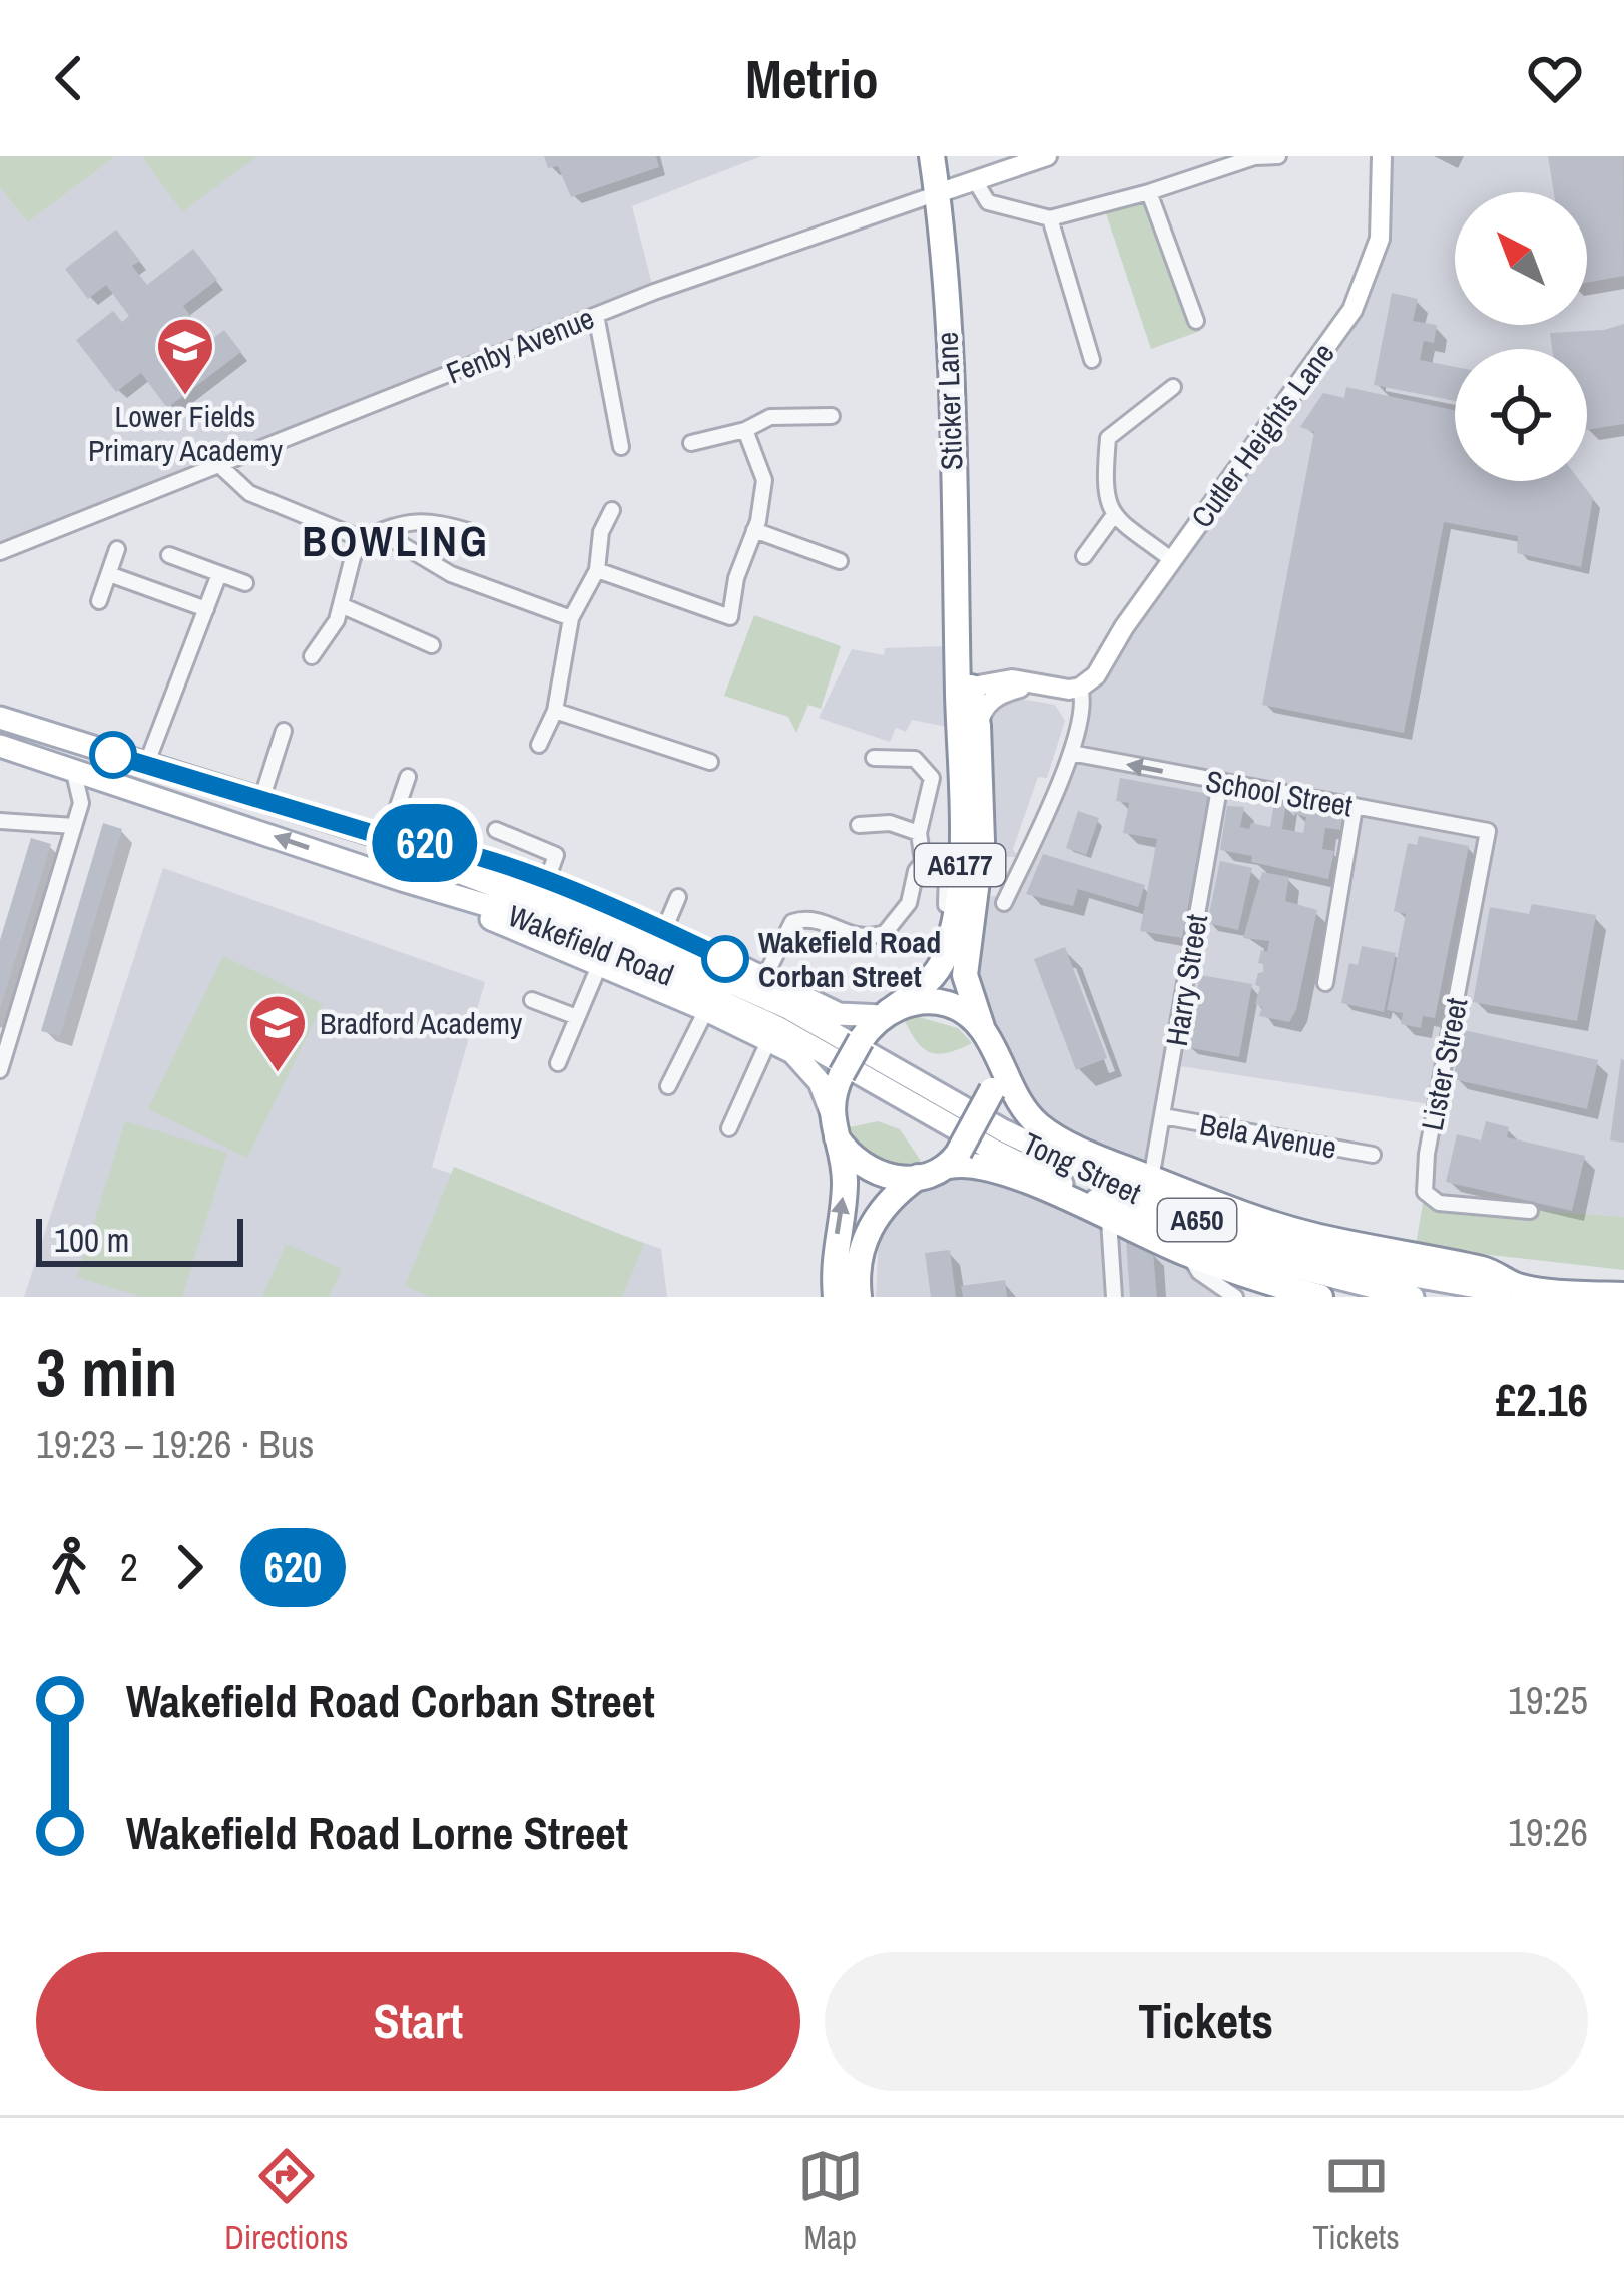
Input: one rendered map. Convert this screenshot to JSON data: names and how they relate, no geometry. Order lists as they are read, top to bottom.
{
  "streets": {
    "highway": [
      "Sticker Lane",
      "A6177",
      "Tong Street",
      "A650"
    ],
    "main road": ["Wakefield Road"],
    "street": [
      "Fenby Avenue",
      "Cutler Heights Lane",
      "School Street",
      "Harry Street",
      "Lister Street",
      "Bela Avenue"
    ]
  },
  "crossings": [
    ["Fenby Avenue", "Sticker Lane"],
    ["Sticker Lane", "A650"],
    ["School Street", "Harry Street"],
    ["School Street", "Lister Street"],
    ["Wakefield Road", "Tong Street"],
    ["Wakefield Road", "A650"],
    ["Harry Street", "Bela Avenue"]
  ],
  "one_way": ["School Street"],
  "districts": ["BOWLING"],
  "places": {
    "school or university": ["Lower Fields Primary Academy", "Bradford Academy"],
    "other": ["Wakefield Road Corban Street"]
  },
  "lines": ["bus line 620"],
  "scale_bar": "100 m",
  "north": "top left",
  "page": {
    "header": "Metrio",
    "on_map": "620",
    "scale": "100 m",
    "heading": ["3 min", "19:23 – 19:26 · Bus", "£2.16"],
    "legs": ["2", "620"],
    "list": [
      {
        "name": "Wakefield Road Corban Street",
        "value": "19:25"
      },
      {
        "name": "Wakefield Road Lorne Street",
        "value": "19:26"
      }
    ],
    "buttons": ["Start", "Tickets"],
    "tabs": ["Directions", "Map", "Tickets"]
  }
}
